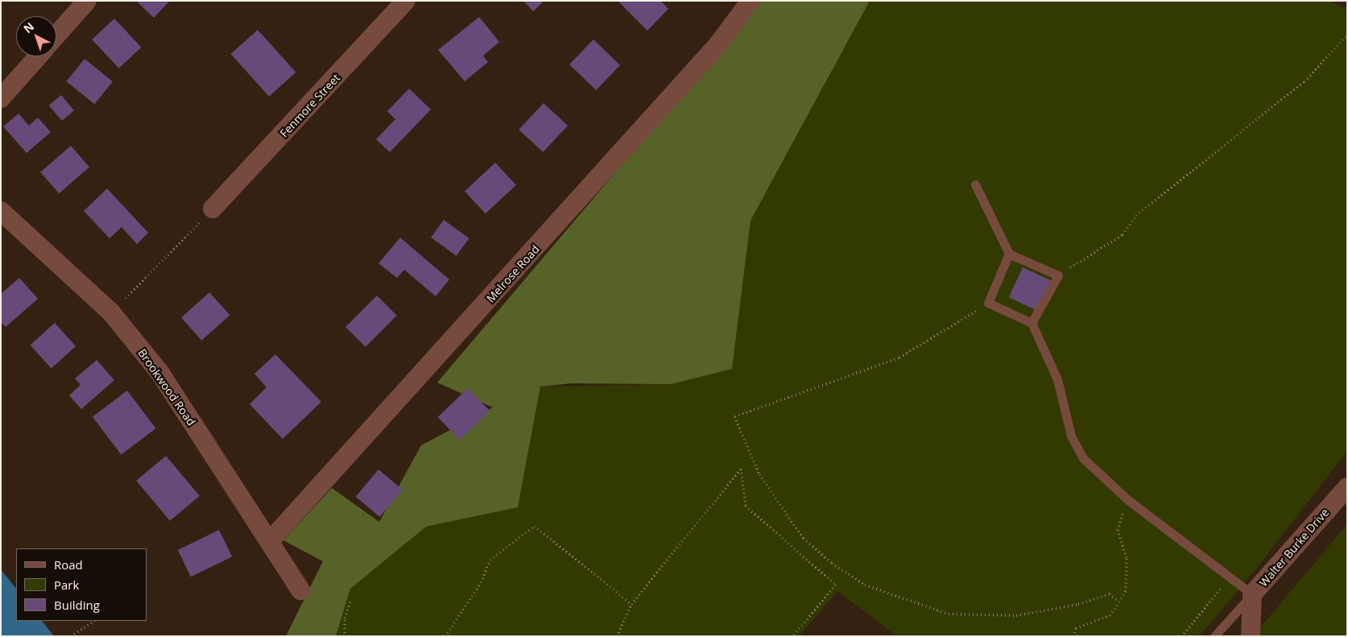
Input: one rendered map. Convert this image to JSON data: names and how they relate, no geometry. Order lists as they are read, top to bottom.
{
  "streets": {
    "street": [
      "Fenmore Street",
      "Melrose Road",
      "Brookwood Road",
      "Walter Burke Drive"
    ]
  },
  "crossings": [
    ["Melrose Road", "Brookwood Road"]
  ],
  "legend": ["Road", "Park", "Building"],
  "north": "top left"
}
